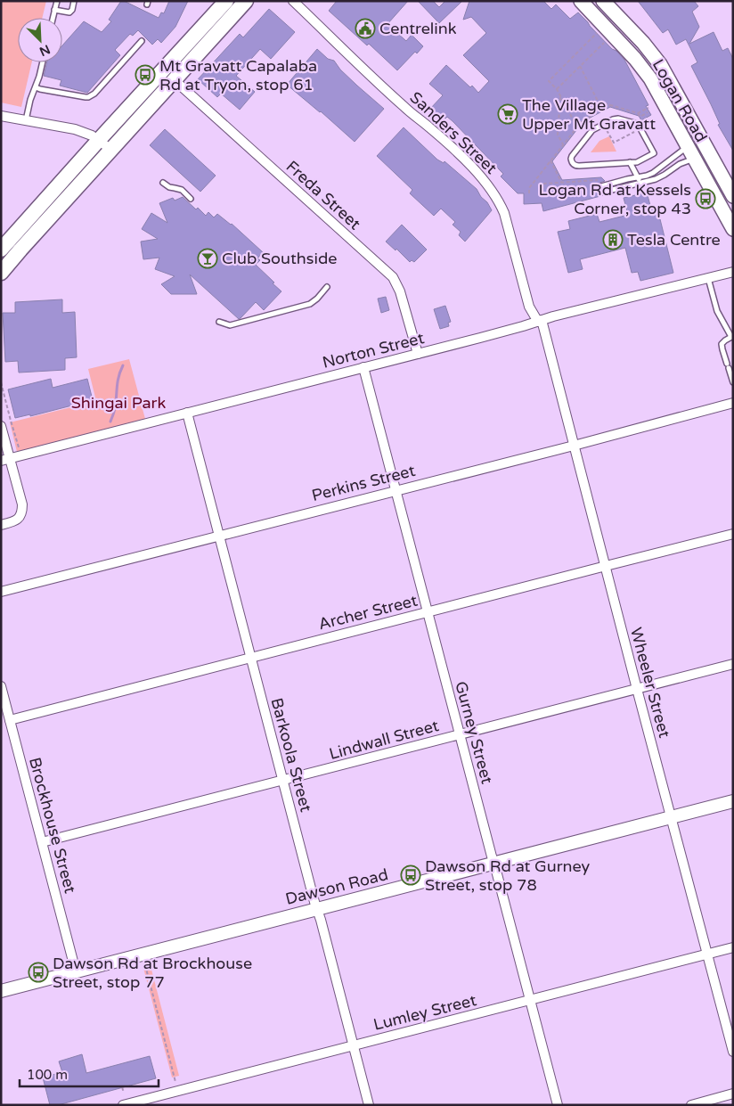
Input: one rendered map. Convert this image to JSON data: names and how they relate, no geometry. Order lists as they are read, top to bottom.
{
  "streets": {
    "main road": ["Logan Road", "Dawson Road"],
    "street": [
      "Sanders Street",
      "Freda Street",
      "Norton Street",
      "Perkins Street",
      "Archer Street",
      "Wheeler Street",
      "Gurney Street",
      "Lindwall Street",
      "Barkoola Street",
      "Brockhouse Street",
      "Lumley Street"
    ]
  },
  "crossings": [
    ["Sanders Street", "Norton Street"],
    ["Sanders Street", "Wheeler Street"],
    ["Freda Street", "Norton Street"],
    ["Norton Street", "Wheeler Street"],
    ["Norton Street", "Gurney Street"],
    ["Norton Street", "Barkoola Street"],
    ["Perkins Street", "Wheeler Street"],
    ["Perkins Street", "Gurney Street"],
    ["Perkins Street", "Barkoola Street"],
    ["Archer Street", "Wheeler Street"],
    ["Archer Street", "Gurney Street"],
    ["Archer Street", "Barkoola Street"],
    ["Archer Street", "Brockhouse Street"],
    ["Wheeler Street", "Lindwall Street"],
    ["Wheeler Street", "Dawson Road"],
    ["Wheeler Street", "Lumley Street"],
    ["Gurney Street", "Lindwall Street"],
    ["Gurney Street", "Dawson Road"],
    ["Gurney Street", "Lumley Street"],
    ["Lindwall Street", "Barkoola Street"],
    ["Lindwall Street", "Brockhouse Street"],
    ["Barkoola Street", "Dawson Road"],
    ["Barkoola Street", "Lumley Street"],
    ["Brockhouse Street", "Dawson Road"]
  ],
  "parks": ["Shingai Park"],
  "places": {
    "public building": ["Centrelink"],
    "bus stop": [
      "Mt Gravatt Capalaba Rd at Tryon, stop 61",
      "Logan Rd at Kessels Corner, stop 43",
      "Dawson Rd at Gurney Street, stop 78",
      "Dawson Rd at Brockhouse Street, stop 77"
    ],
    "supermarket": ["The Village Upper Mt Gravatt"],
    "building": ["Tesla Centre"],
    "bar": ["Club Southside"]
  },
  "scale_bar": "100 m",
  "north": "bottom right"
}
